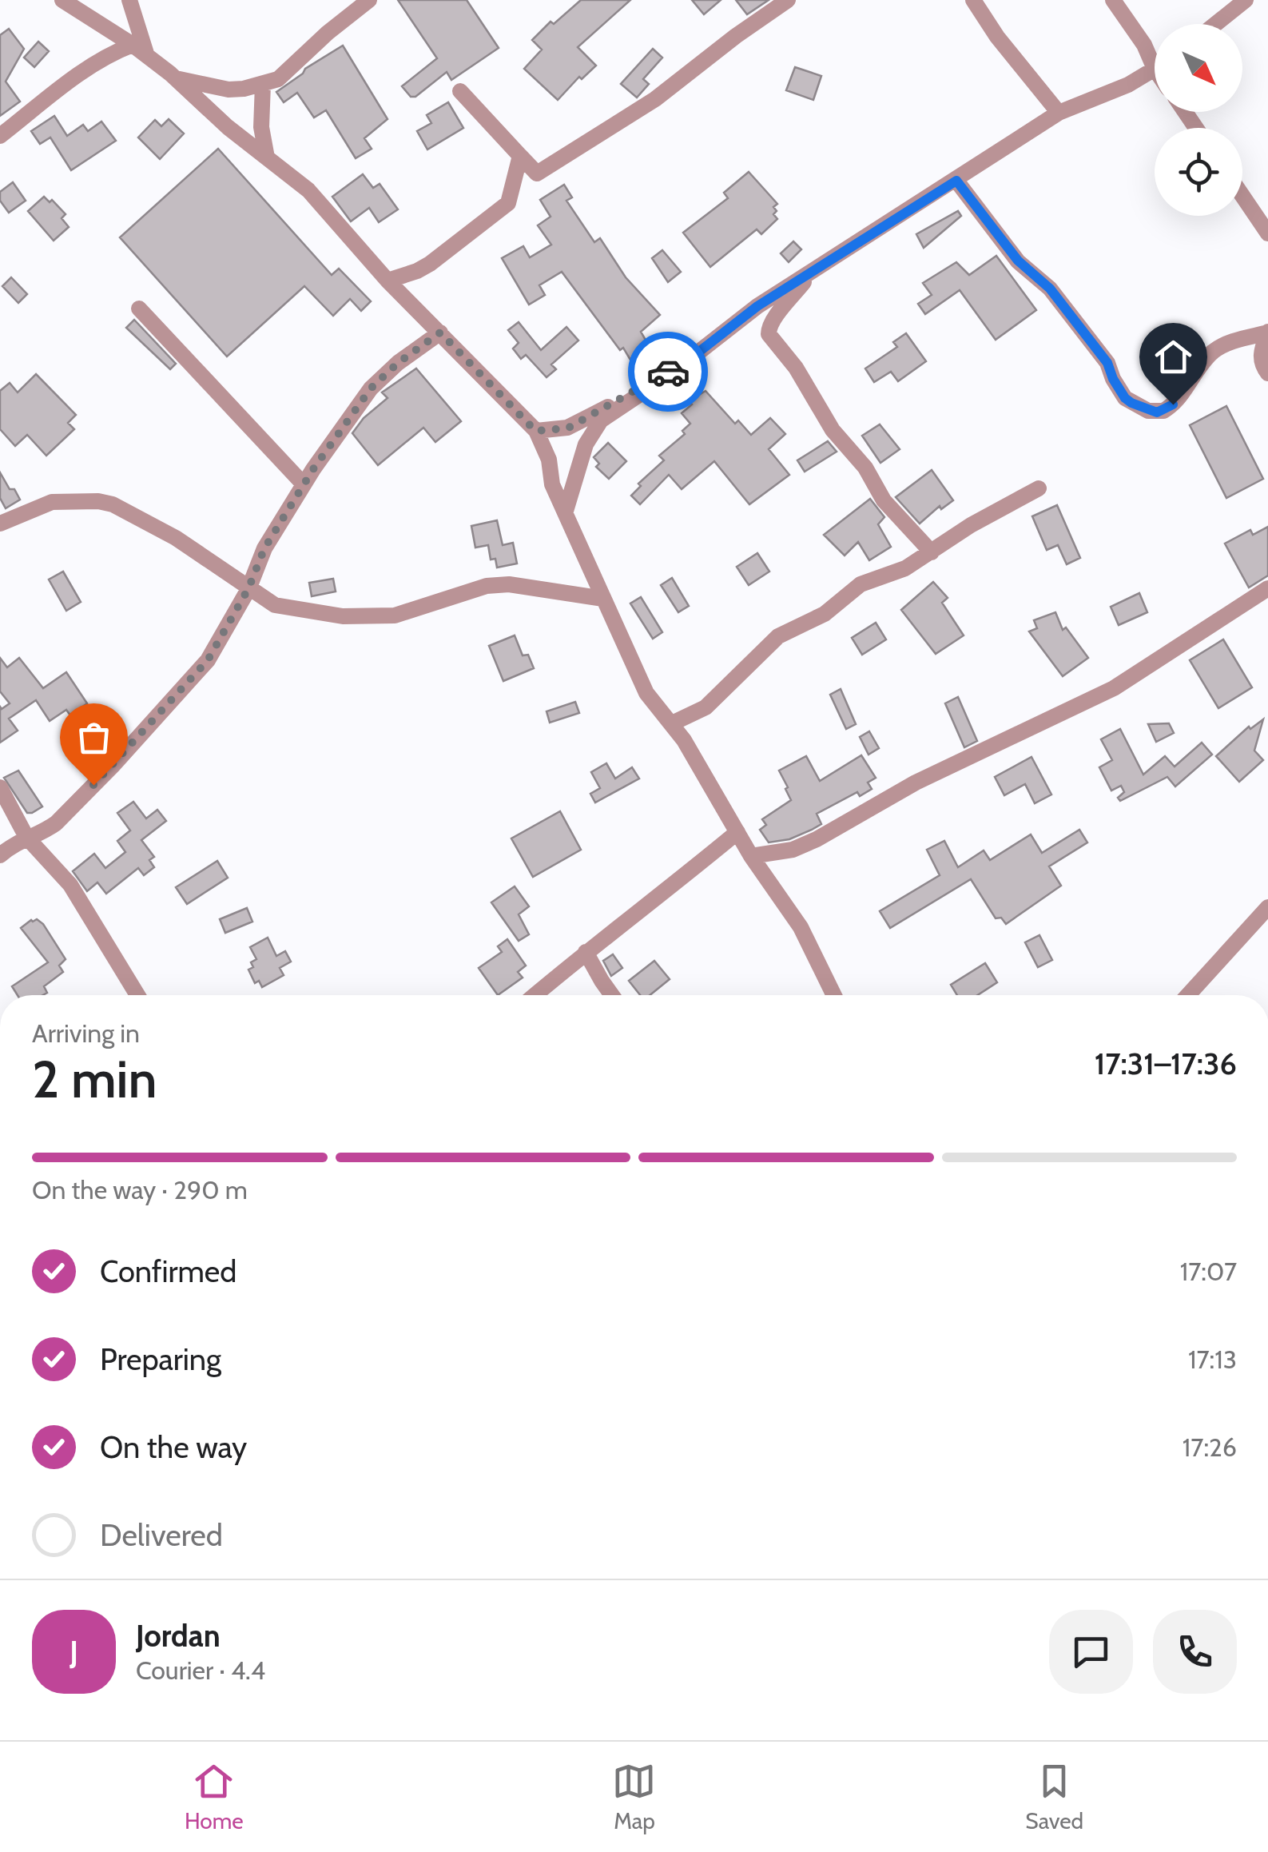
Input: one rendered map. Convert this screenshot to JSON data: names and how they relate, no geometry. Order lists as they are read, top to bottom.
{
  "north": "bottom right",
  "page": {
    "heading": ["2 min", "Arriving in", "17:31–17:36"],
    "panel": ["Jordan", "Courier · 4.4"],
    "bar": "On the way · 290 m",
    "list": [
      ["Confirmed", "17:07"],
      ["Preparing", "17:13"],
      ["On the way", "17:26"],
      "Delivered"
    ],
    "round": "J",
    "tabs": ["Home", "Map", "Saved"]
  }
}
